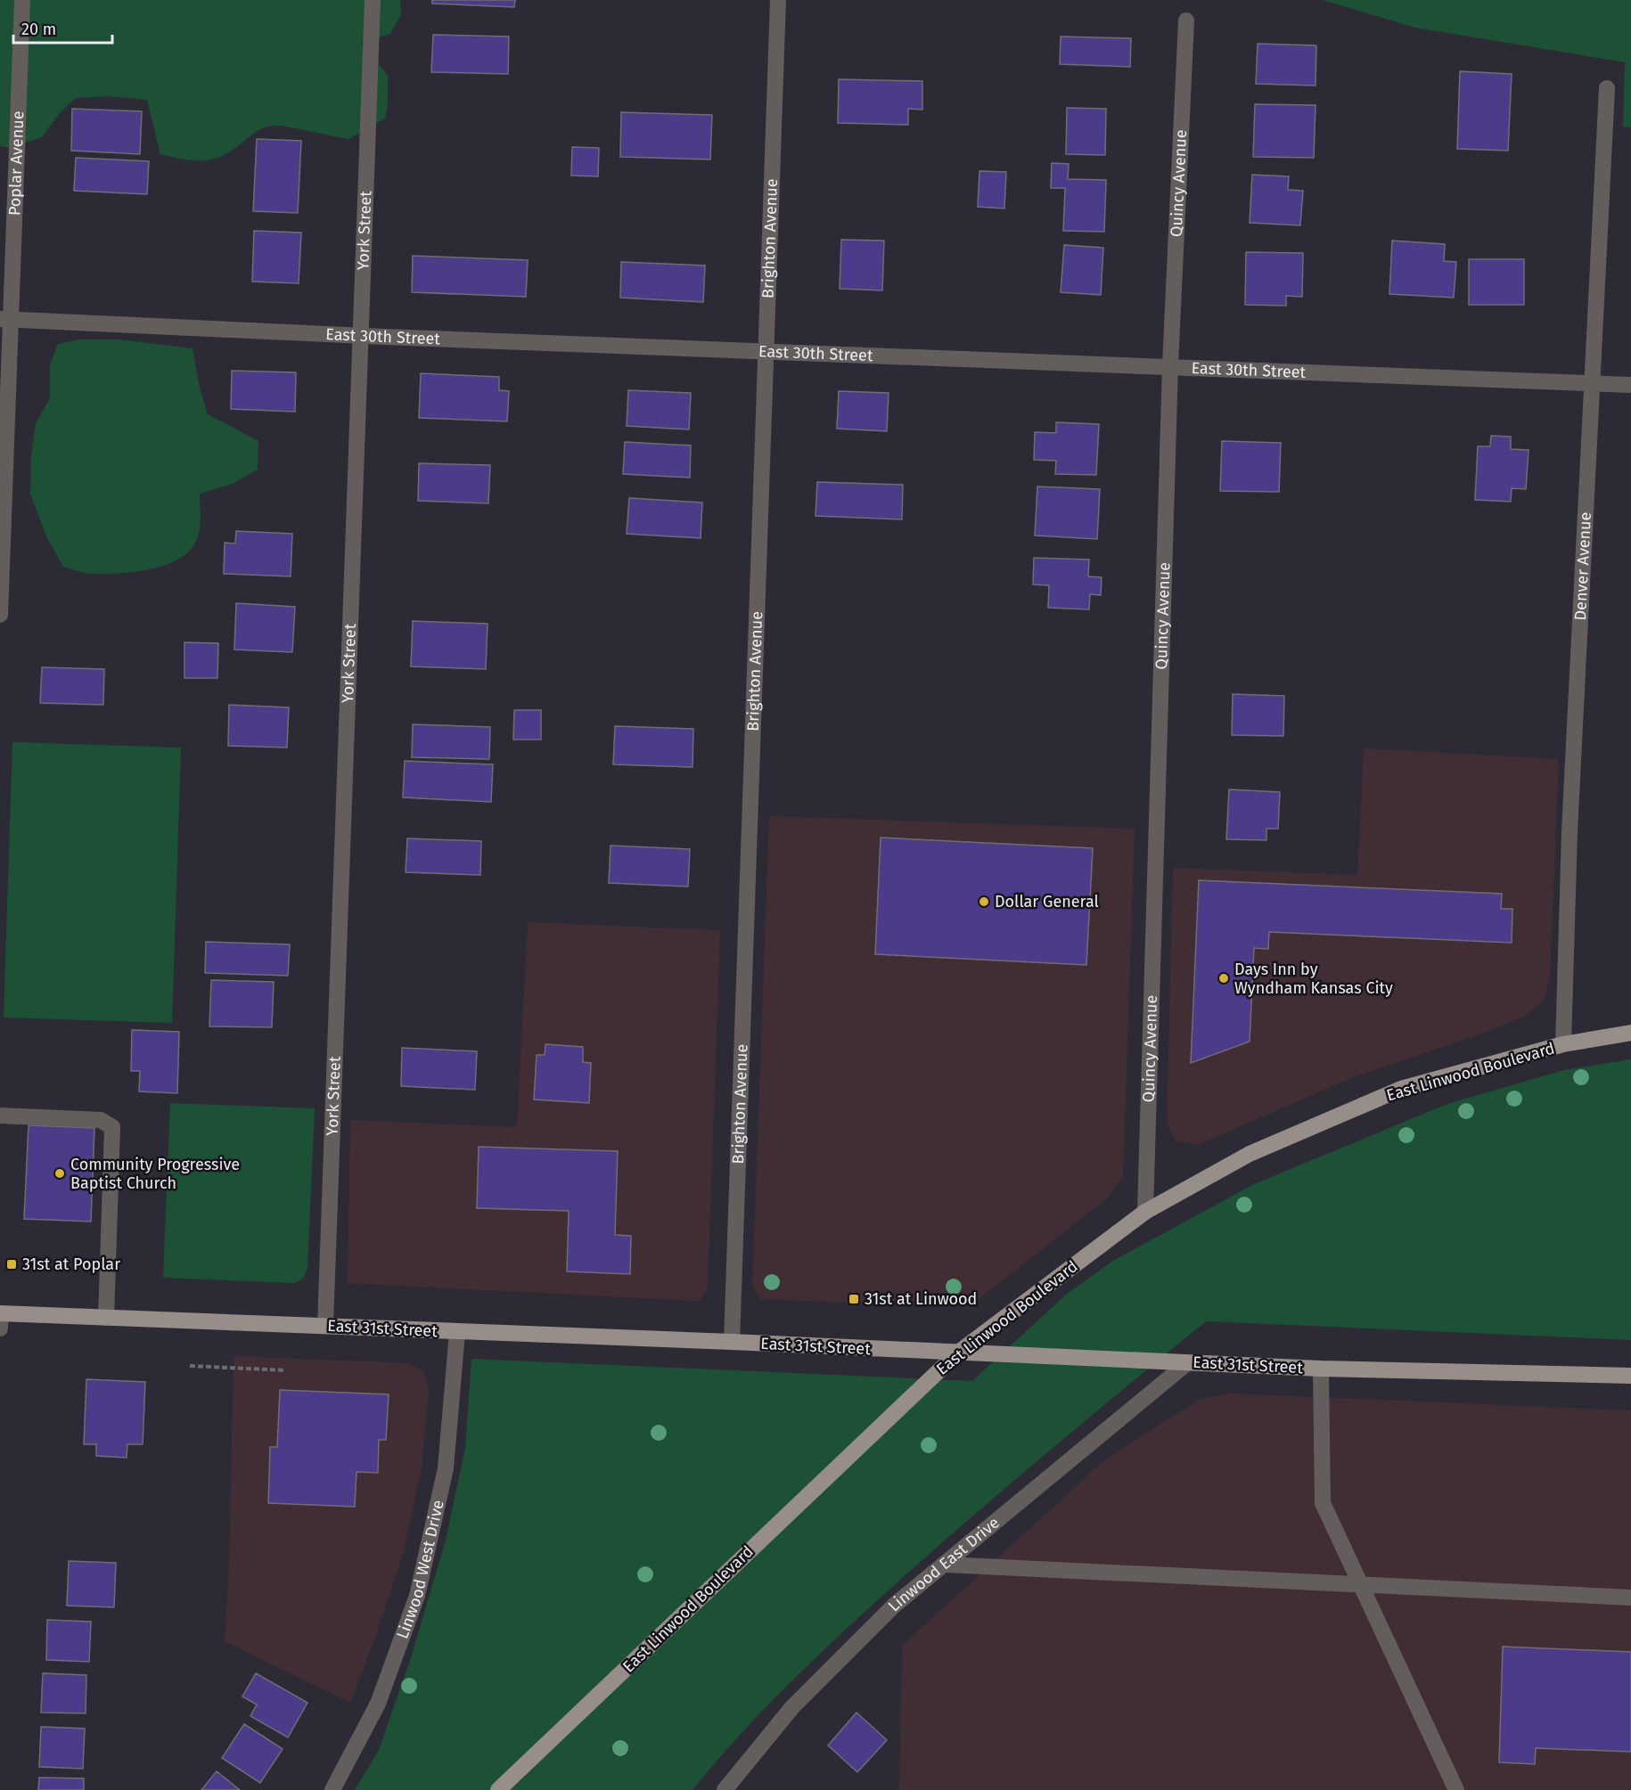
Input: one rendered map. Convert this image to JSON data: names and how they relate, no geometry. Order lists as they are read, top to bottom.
{
  "streets": {
    "main road": ["East Linwood Boulevard", "East 31st Street"],
    "street": [
      "Poplar Avenue",
      "Quincy Avenue",
      "York Street",
      "Brighton Avenue",
      "East 30th Street",
      "Denver Avenue",
      "Linwood East Drive",
      "Linwood West Drive"
    ]
  },
  "crossings": [
    ["Poplar Avenue", "East 30th Street"],
    ["Quincy Avenue", "East 30th Street"],
    ["Quincy Avenue", "East Linwood Boulevard"],
    ["York Street", "East 30th Street"],
    ["York Street", "East 31st Street"],
    ["Brighton Avenue", "East 30th Street"],
    ["Brighton Avenue", "East 31st Street"],
    ["East 30th Street", "Denver Avenue"],
    ["Denver Avenue", "East Linwood Boulevard"],
    ["East Linwood Boulevard", "East 31st Street"],
    ["East 31st Street", "Linwood East Drive"],
    ["East 31st Street", "Linwood West Drive"]
  ],
  "places": {
    "other": ["Dollar General", "Days Inn by Wyndham Kansas City", "Community Progressive Baptist Church"],
    "transit": ["31st at Poplar", "31st at Linwood"]
  },
  "scale_bar": "20 m"
}
